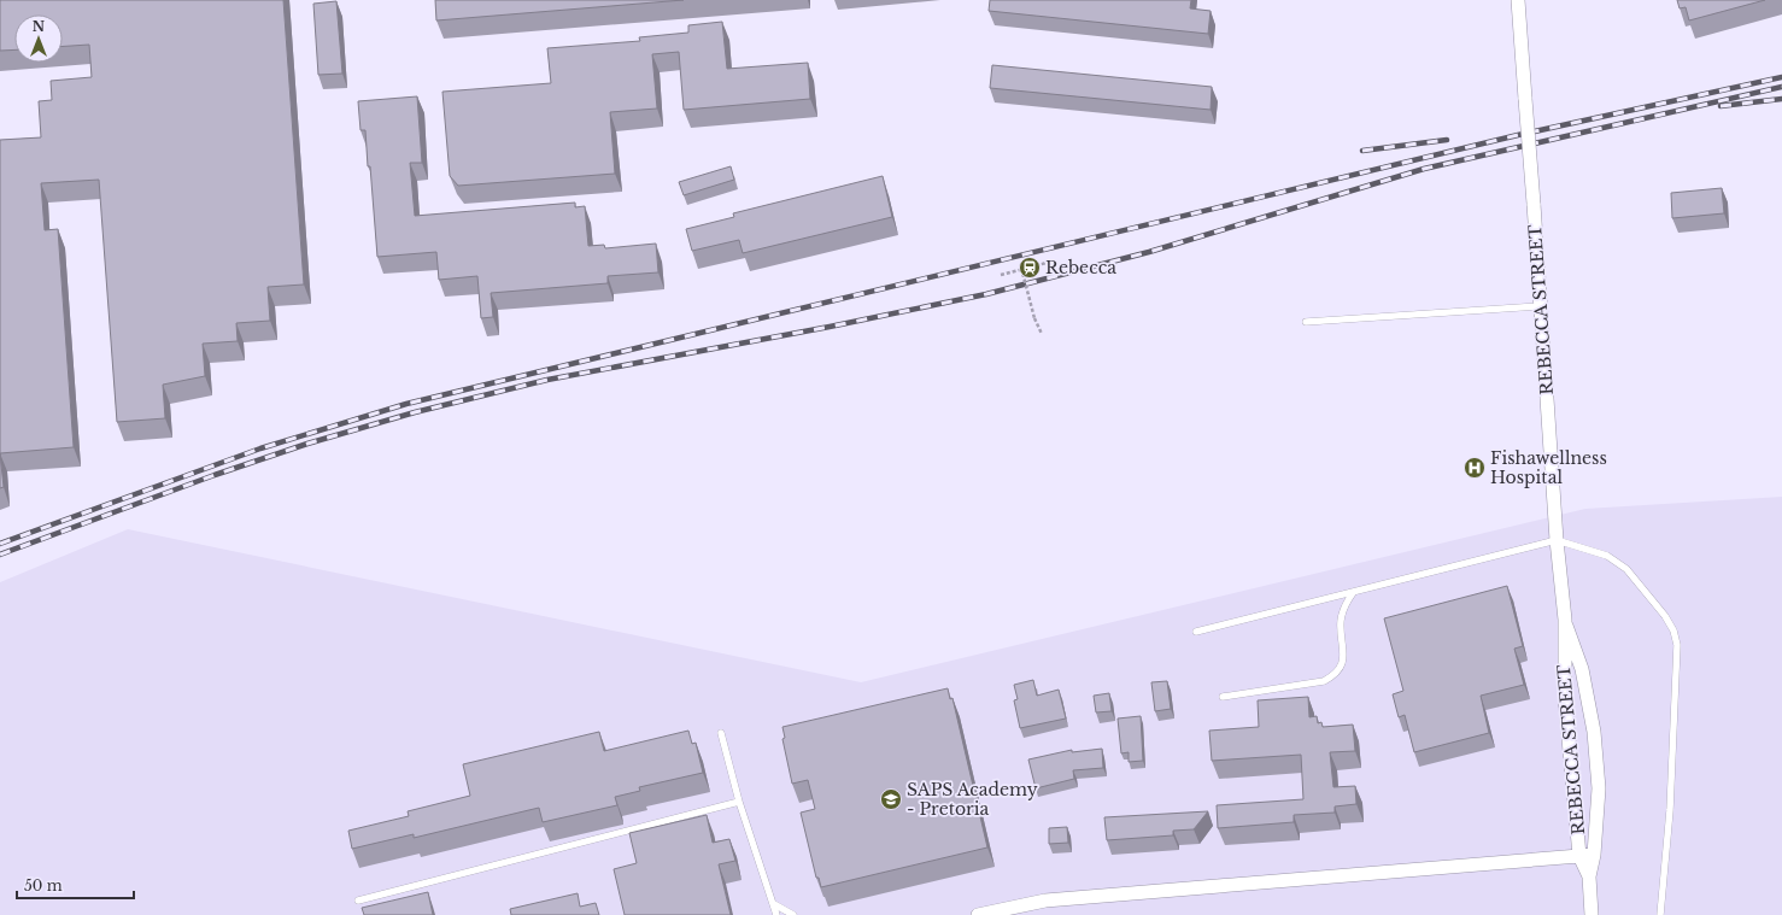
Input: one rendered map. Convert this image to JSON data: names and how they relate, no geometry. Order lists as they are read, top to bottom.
{
  "streets": {
    "street": ["REBECCA STREET"]
  },
  "places": {
    "station": ["Rebecca"],
    "hospital": ["Fishawellness Hospital"],
    "school or university": ["SAPS Academy - Pretoria"]
  },
  "scale_bar": "50 m",
  "north": "top"
}
